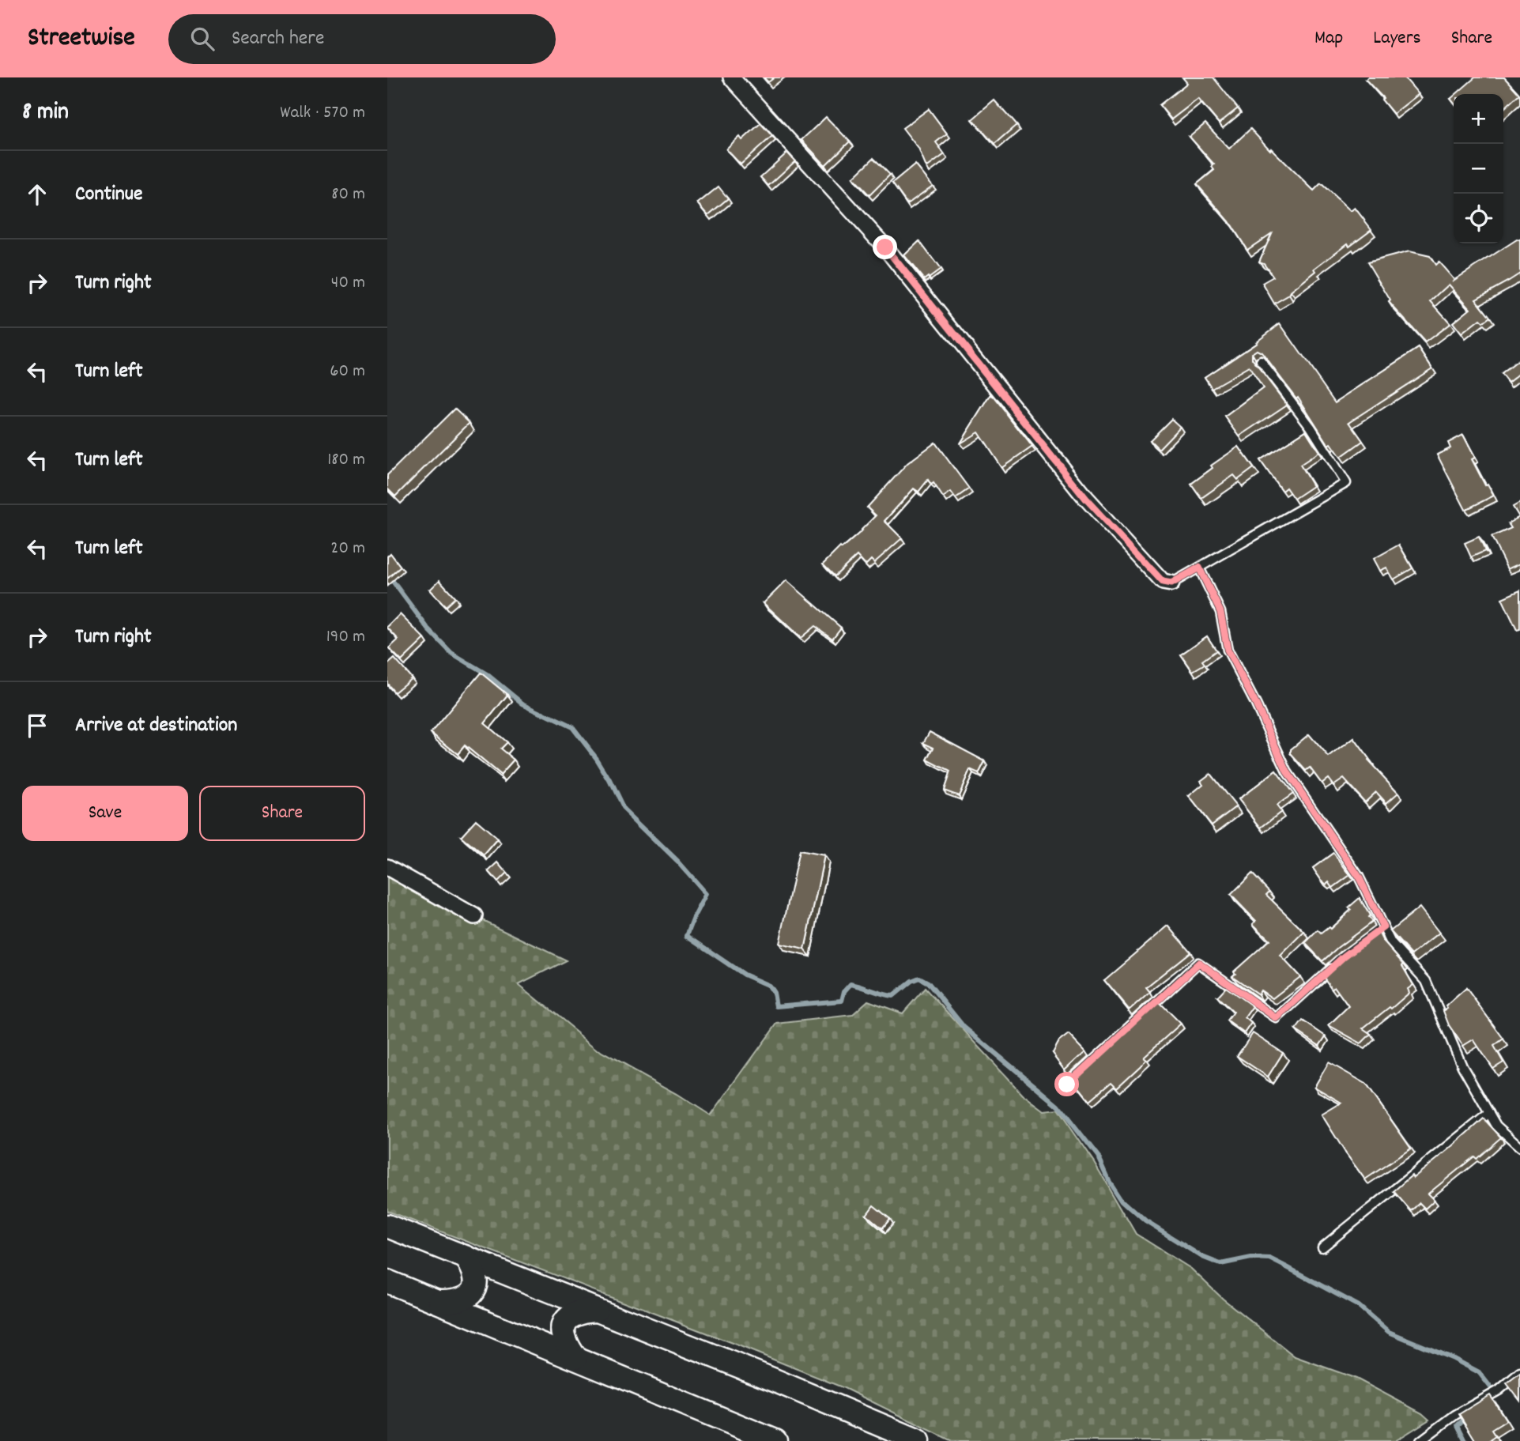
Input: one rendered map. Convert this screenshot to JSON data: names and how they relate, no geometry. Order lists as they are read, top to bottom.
{
  "page": {
    "header": "Streetwise",
    "search": "Search here",
    "nav": ["Map", "Layers", "Share"],
    "heading": ["8 min", "Walk · 570 m"],
    "map_buttons": ["+", "−"],
    "list": [
      ["Continue", "80 m"],
      ["Turn right", "40 m"],
      ["Turn left", "60 m"],
      ["Turn left", "180 m"],
      ["Turn left", "20 m"],
      ["Turn right", "190 m"],
      "Arrive at destination"
    ],
    "buttons": ["Save", "Share"]
  }
}
